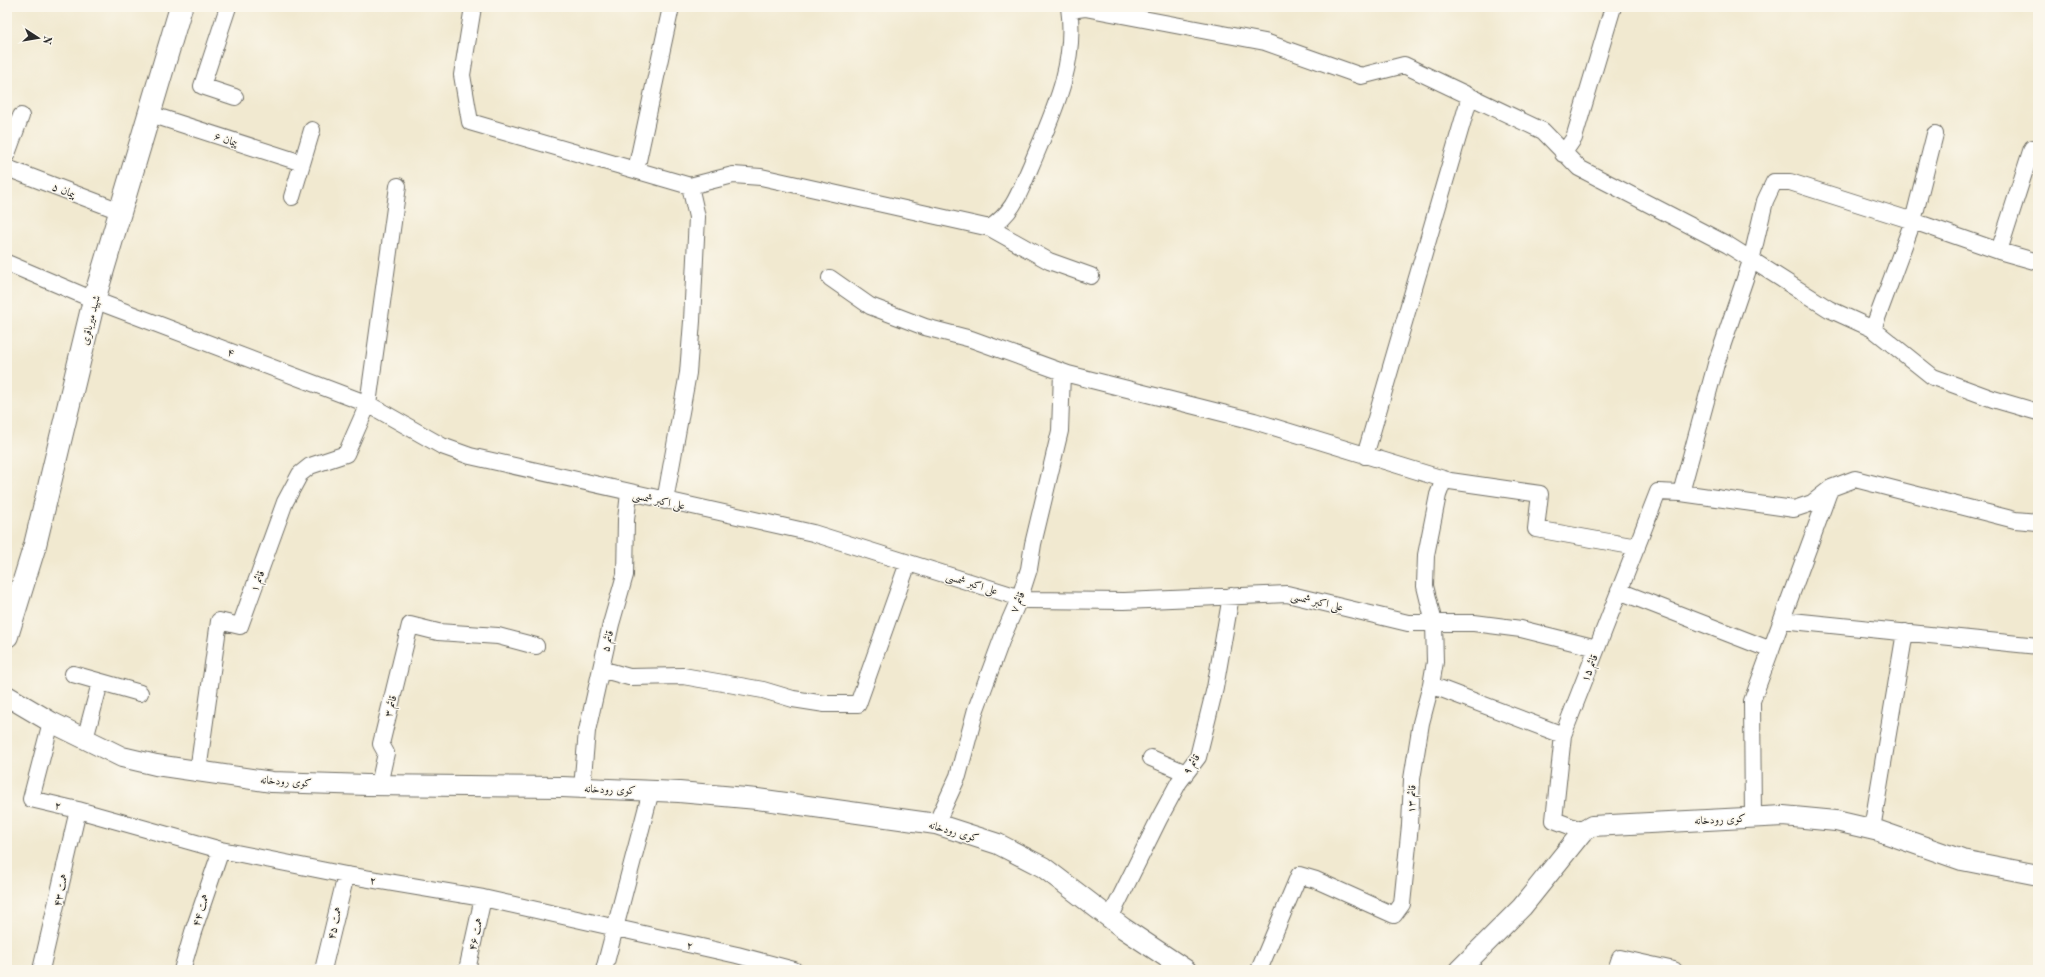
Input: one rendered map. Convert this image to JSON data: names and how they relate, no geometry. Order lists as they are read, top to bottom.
{
  "streets": {
    "main road": ["شهید میرباقری"],
    "street": [
      "پیمان ۶",
      "پیمان ۵",
      "۴",
      "علی اکبر شمسی",
      "قائم ۱",
      "قائم ۷",
      "قائم ۵",
      "قائم ۱۵",
      "قائم ۳",
      "قائم ۹",
      "کوی رودخانه",
      "قائم ۱۳",
      "۲",
      "همت ۴۳",
      "همت ۴۴",
      "همت ۴۵",
      "همت ۴۶"
    ]
  },
  "crossings": [
    ["پیمان ۶", "شهید میرباقری"],
    ["پیمان ۵", "شهید میرباقری"],
    ["شهید میرباقری", "۴"],
    ["۴", "علی اکبر شمسی"],
    ["۴", "قائم ۱"],
    ["علی اکبر شمسی", "قائم ۱"],
    ["علی اکبر شمسی", "قائم ۷"],
    ["علی اکبر شمسی", "قائم ۵"],
    ["علی اکبر شمسی", "قائم ۱۵"],
    ["علی اکبر شمسی", "قائم ۹"],
    ["علی اکبر شمسی", "قائم ۱۳"],
    ["قائم ۱", "کوی رودخانه"],
    ["قائم ۷", "کوی رودخانه"],
    ["قائم ۵", "کوی رودخانه"],
    ["قائم ۱۵", "کوی رودخانه"],
    ["قائم ۳", "کوی رودخانه"],
    ["قائم ۹", "کوی رودخانه"],
    ["کوی رودخانه", "۲"],
    ["۲", "همت ۴۳"],
    ["۲", "همت ۴۴"],
    ["۲", "همت ۴۵"],
    ["۲", "همت ۴۶"]
  ],
  "north": "right"
}
